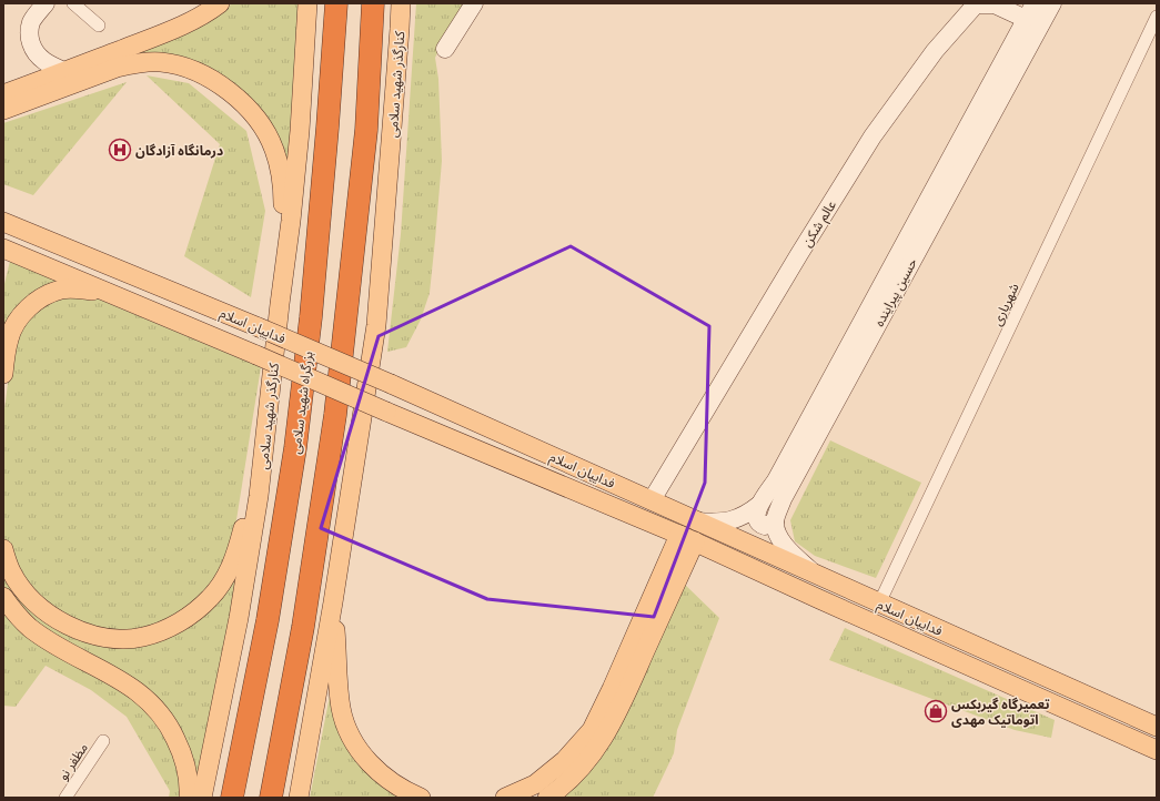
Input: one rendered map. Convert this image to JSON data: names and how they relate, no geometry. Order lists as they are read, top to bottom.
{
  "streets": {
    "highway": ["بزرگراه شهید سلامی"],
    "main road": [
      "کنارگذر شهید سلامی",
      "عالم شکن",
      "حسین پیراینده",
      "فداییان اسلام"
    ],
    "street": ["شهریاری", "مظفر نو"]
  },
  "crossings": [
    ["عالم شکن", "حسین پیراینده"],
    ["عالم شکن", "فداییان اسلام"],
    ["شهریاری", "فداییان اسلام"]
  ],
  "places": {
    "hospital": ["درمانگاه آزادگان"],
    "shop": ["تعمیرگاه گیربکس اتوماتیک مهدی"]
  }
}
